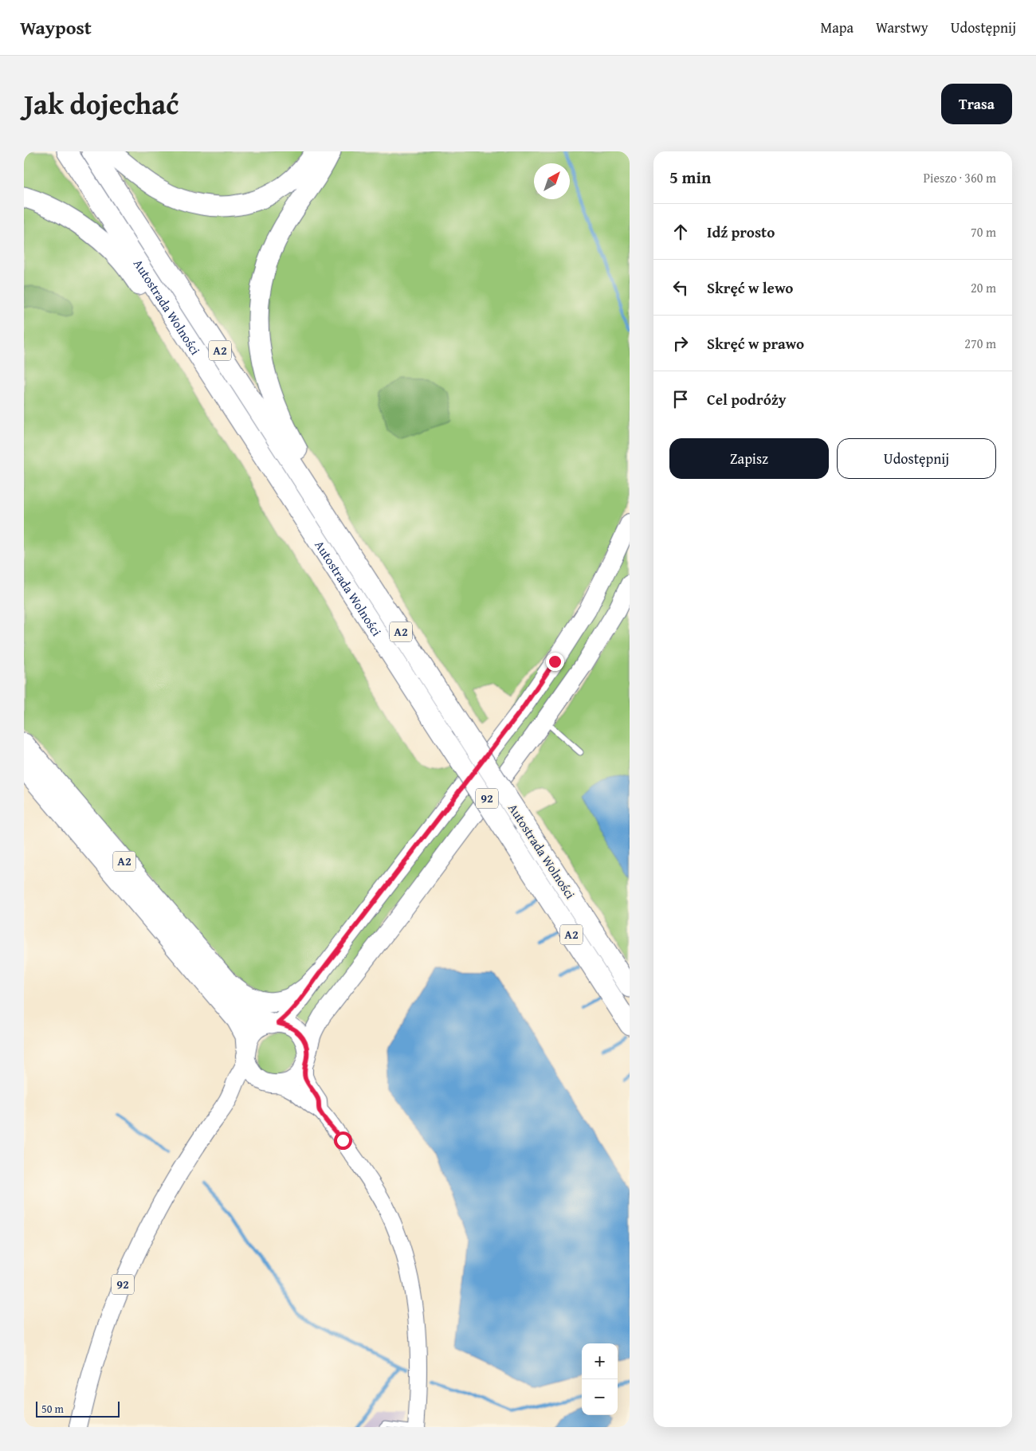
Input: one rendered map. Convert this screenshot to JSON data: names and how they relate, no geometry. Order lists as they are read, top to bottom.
{
  "streets": {
    "highway": ["Autostrada Wolności", "A2"],
    "main road": ["92"]
  },
  "crossings": [
    ["Autostrada Wolności", "A2"],
    ["A2", "92"]
  ],
  "scale_bar": "50 m",
  "north": "top right",
  "page": {
    "header": "Waypost",
    "nav": ["Mapa", "Warstwy", "Udostępnij"],
    "title": "Jak dojechać",
    "buttons": [
      "Trasa",
      ["Zapisz", "Udostępnij"]
    ],
    "heading": ["5 min", "Pieszo · 360 m"],
    "list": [
      ["Idź prosto", "70 m"],
      ["Skręć w lewo", "20 m"],
      ["Skręć w prawo", "270 m"],
      "Cel podróży"
    ],
    "map_buttons": ["+", "−"],
    "scale": "50 m"
  }
}
